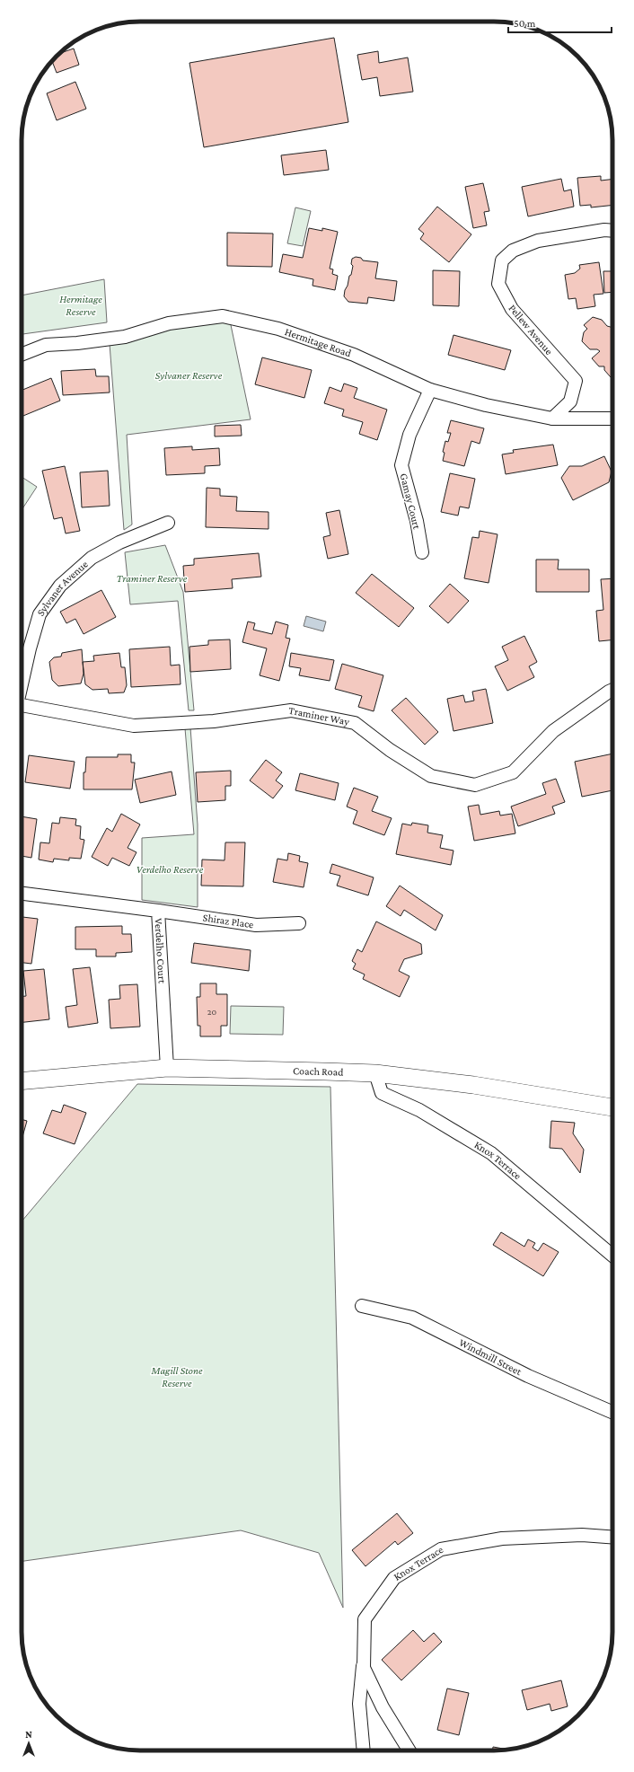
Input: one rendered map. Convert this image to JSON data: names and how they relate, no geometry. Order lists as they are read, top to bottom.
{
  "streets": {
    "street": [
      "Pellew Avenue",
      "Hermitage Road",
      "Gamay Court",
      "Sylvaner Avenue",
      "Traminer Way",
      "Shiraz Place",
      "Verdelho Court",
      "Coach Road",
      "Knox Terrace",
      "Windmill Street"
    ]
  },
  "crossings": [
    ["Pellew Avenue", "Hermitage Road"],
    ["Hermitage Road", "Gamay Court"],
    ["Shiraz Place", "Verdelho Court"],
    ["Verdelho Court", "Coach Road"],
    ["Coach Road", "Knox Terrace"]
  ],
  "parks": [
    "Hermitage Reserve",
    "Sylvaner Reserve",
    "Traminer Reserve",
    "Verdelho Reserve",
    "Magill Stone Reserve"
  ],
  "house_numbers": ["20"],
  "scale_bar": "50 m",
  "north": "top"
}
